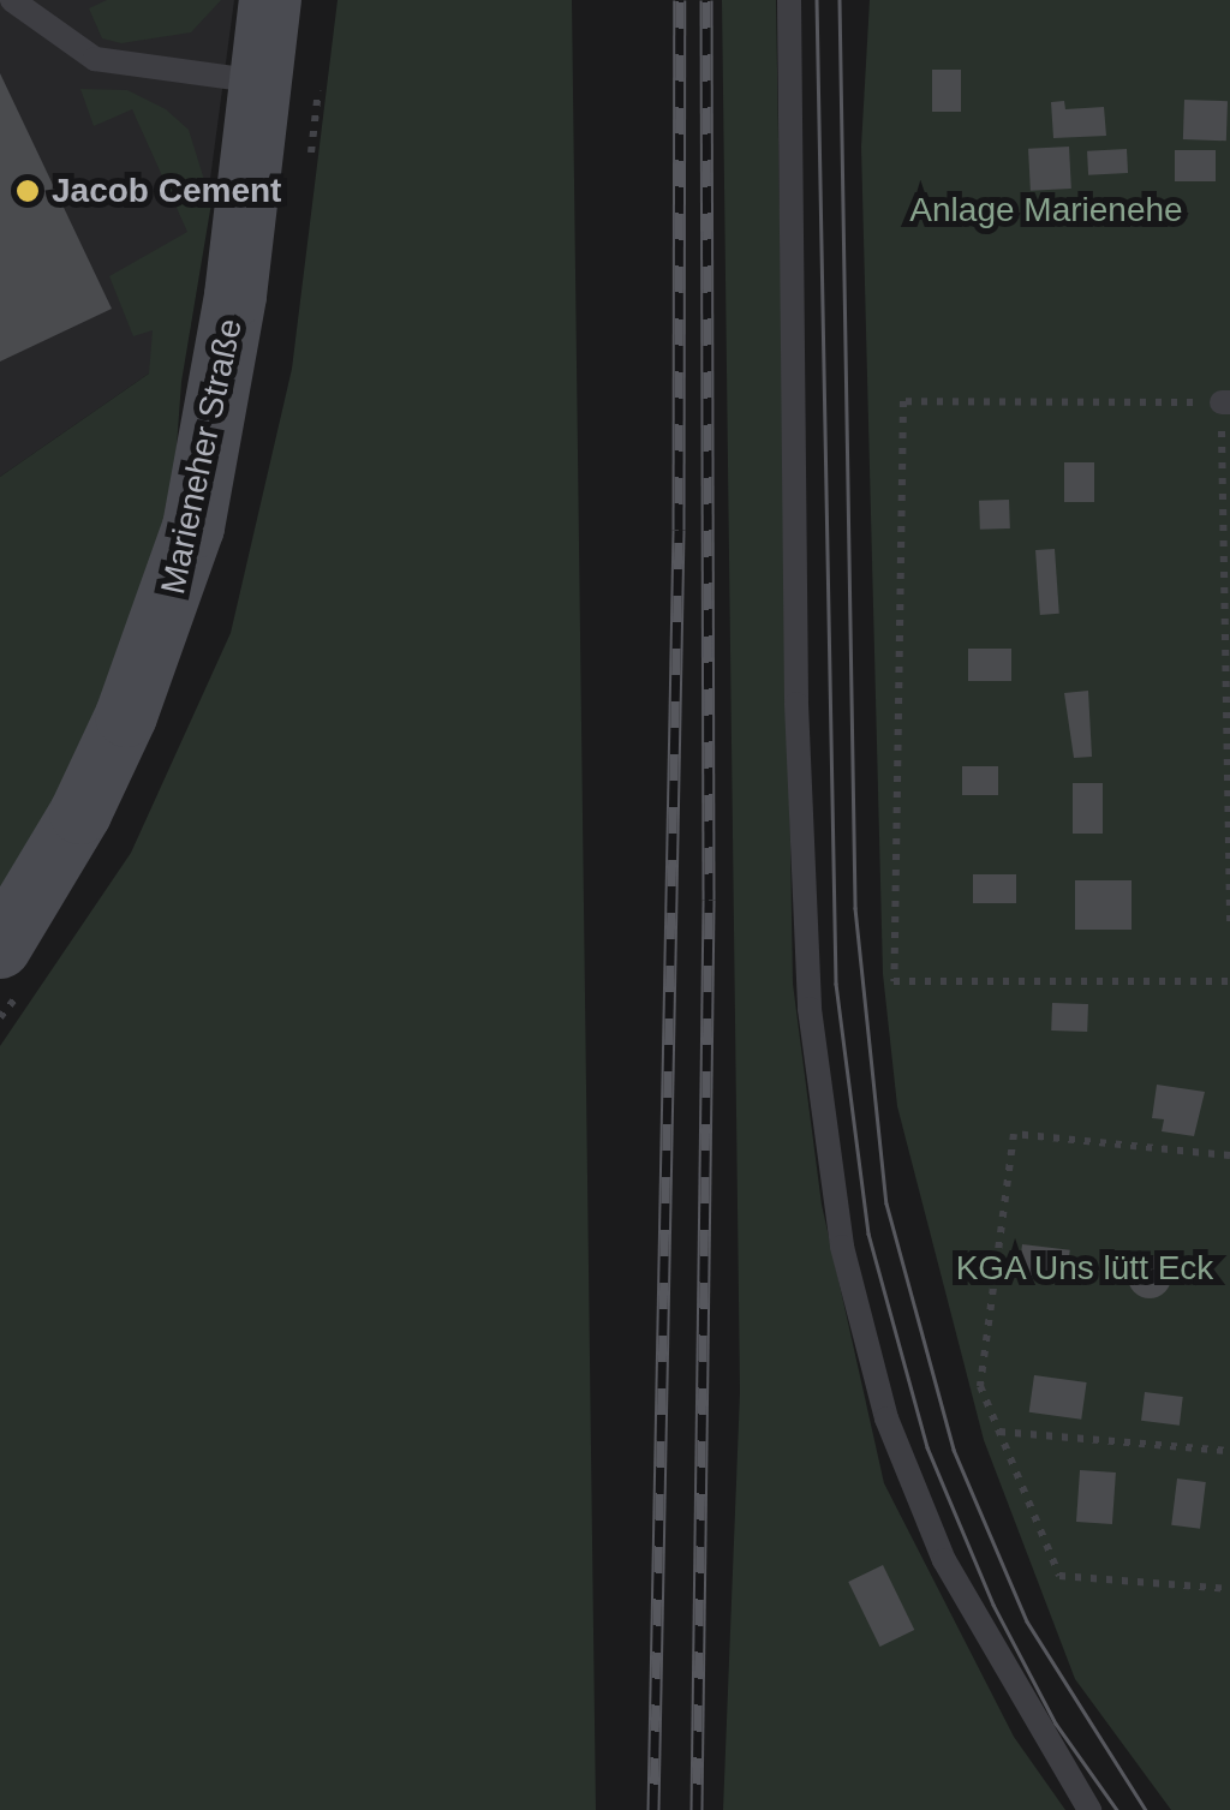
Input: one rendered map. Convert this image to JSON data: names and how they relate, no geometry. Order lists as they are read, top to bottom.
{
  "streets": {
    "street": ["Marieneher Straße"]
  },
  "parks": ["Anlage Marienehe", "KGA Uns lütt Eck"],
  "places": ["Jacob Cement"]
}
